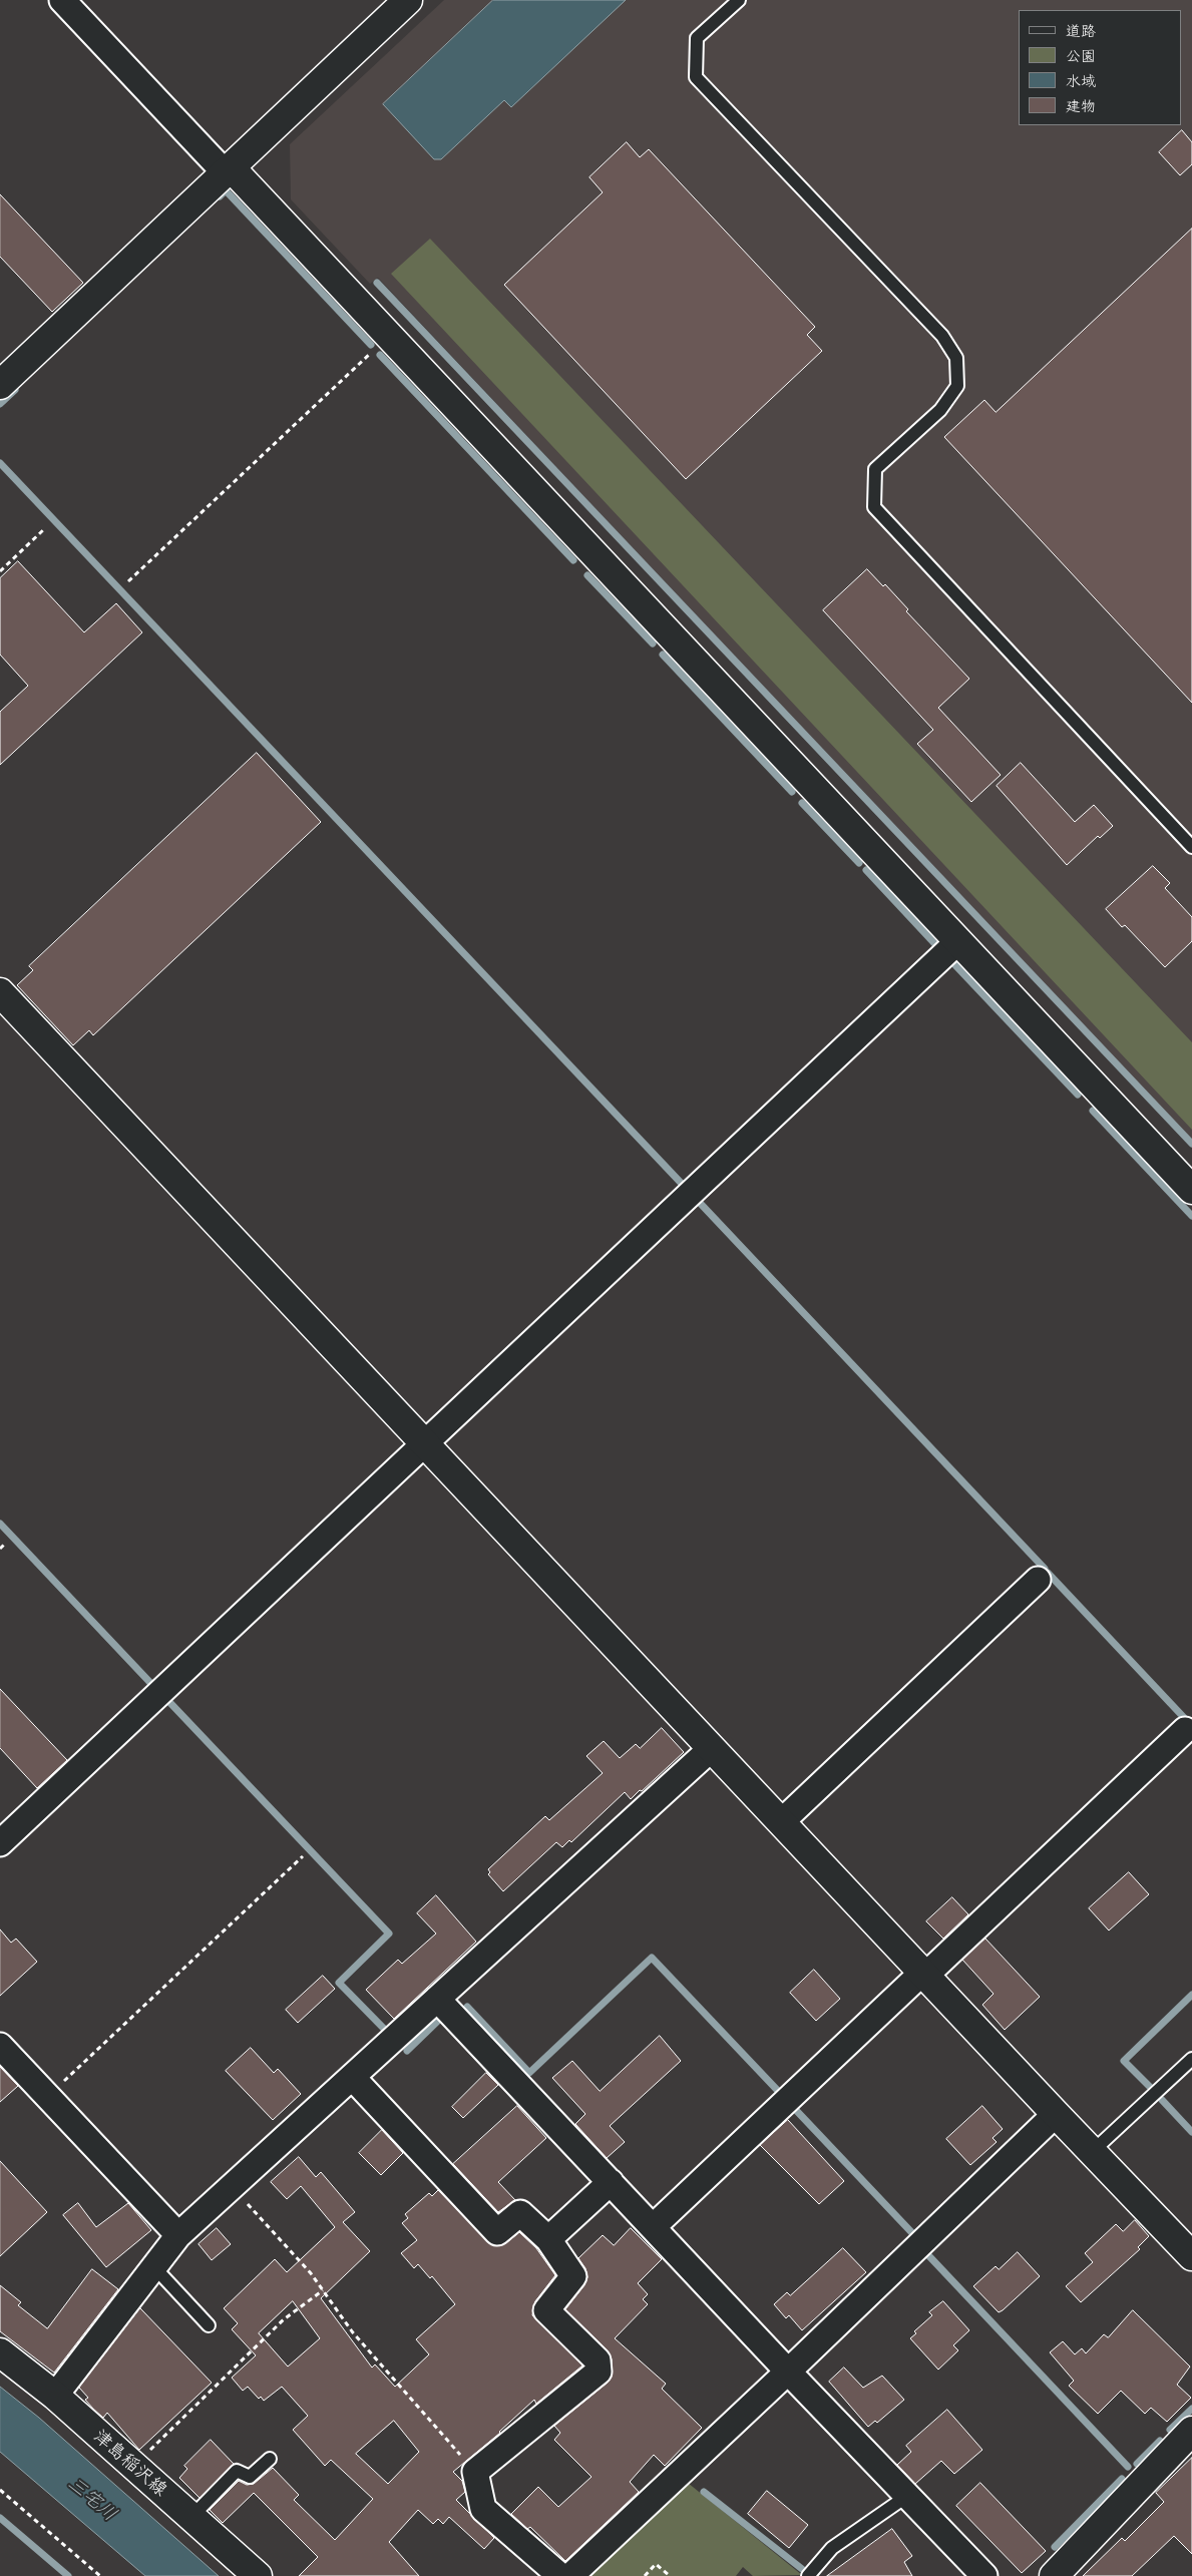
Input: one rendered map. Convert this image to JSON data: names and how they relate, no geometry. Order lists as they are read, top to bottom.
{
  "streets": {
    "street": ["津島稲沢線"]
  },
  "water": ["三宅川"],
  "legend": [
    "道路",
    "公園",
    "水域",
    "建物"
  ]
}
